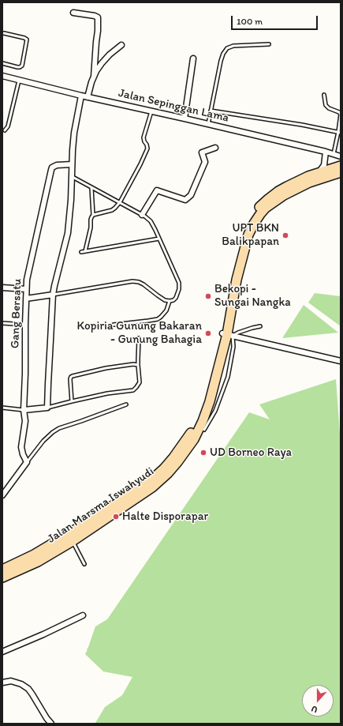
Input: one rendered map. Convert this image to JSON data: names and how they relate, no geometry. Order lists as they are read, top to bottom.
{
  "streets": {
    "highway": ["Jalan Marsma Iswahyudi"],
    "street": ["Jalan Sepinggan Lama", "Gang Bersatu"]
  },
  "places": [
    "UPT BKN Balikpapan",
    "Bekopi - Sungai Nangka",
    "Kopiria Gunung Bakaran - Gunung Bahagia",
    "UD Borneo Raya",
    "Halte Disporapar"
  ],
  "scale_bar": "100 m",
  "north": "bottom"
}
